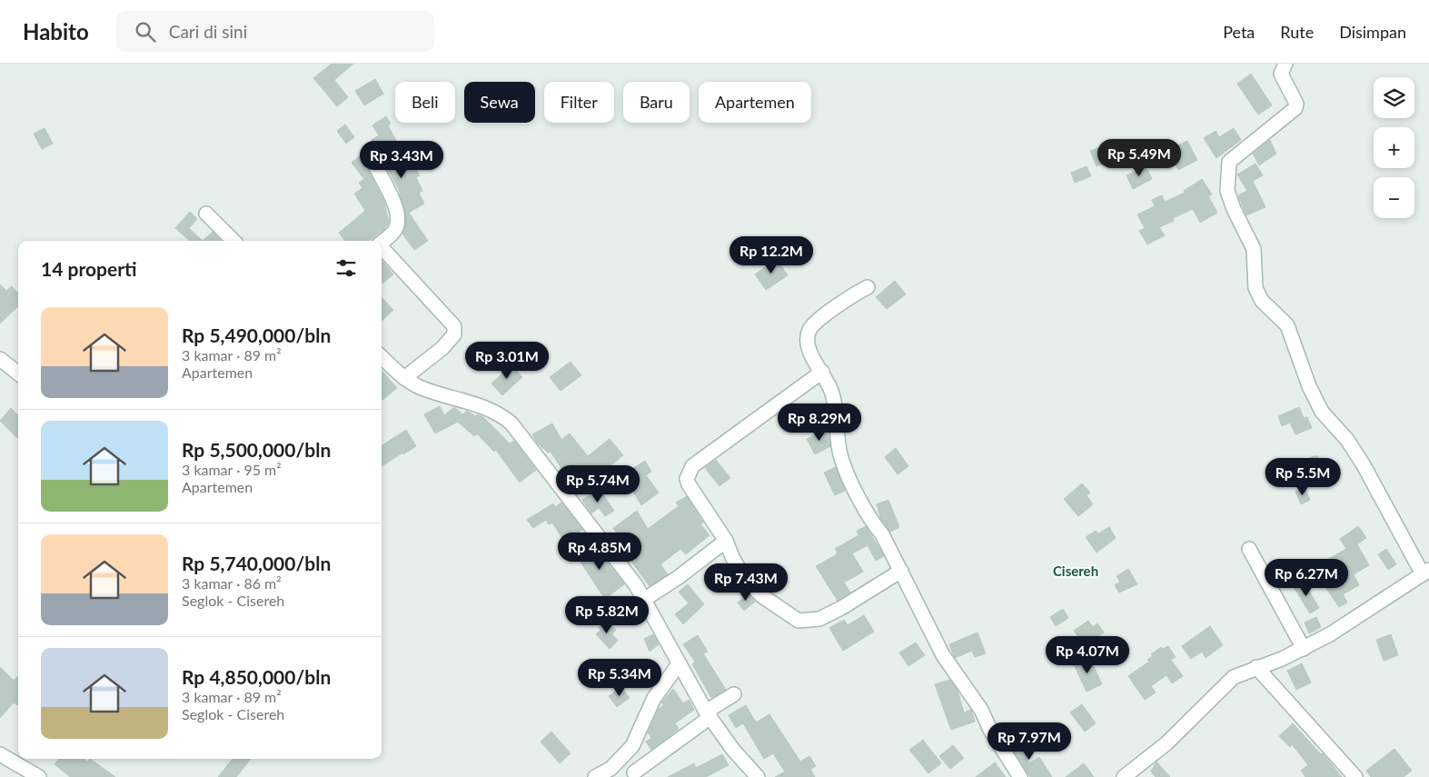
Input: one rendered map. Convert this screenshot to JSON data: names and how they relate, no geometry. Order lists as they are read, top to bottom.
{
  "districts": ["Cisereh"],
  "page": {
    "header": "Habito",
    "search": "Cari di sini",
    "nav": ["Peta", "Rute", "Disimpan"],
    "map_buttons": ["+", "−"],
    "chip": [
      "Beli",
      "Sewa",
      "Filter",
      "Baru",
      "Apartemen"
    ],
    "price": [
      "Rp 5.49M",
      "Rp 3.43M",
      "Rp 12.2M",
      "Rp 3.01M",
      "Rp 8.29M",
      "Rp 5.5M",
      "Rp 5.74M",
      "Rp 4.85M",
      "Rp 6.27M",
      "Rp 7.43M",
      "Rp 5.82M",
      "Rp 4.07M",
      "Rp 5.34M",
      "Rp 7.97M"
    ],
    "heading": "14 properti",
    "list": [
      {
        "name": "Rp 5,490,000/bln",
        "note": "3 kamar · 89 m² · Apartemen"
      },
      {
        "name": "Rp 5,500,000/bln",
        "note": "3 kamar · 95 m² · Apartemen"
      },
      {
        "name": "Rp 5,740,000/bln",
        "note": "3 kamar · 86 m² · Seglok - Cisereh"
      },
      {
        "name": "Rp 4,850,000/bln",
        "note": "3 kamar · 89 m² · Seglok - Cisereh"
      }
    ]
  }
}
